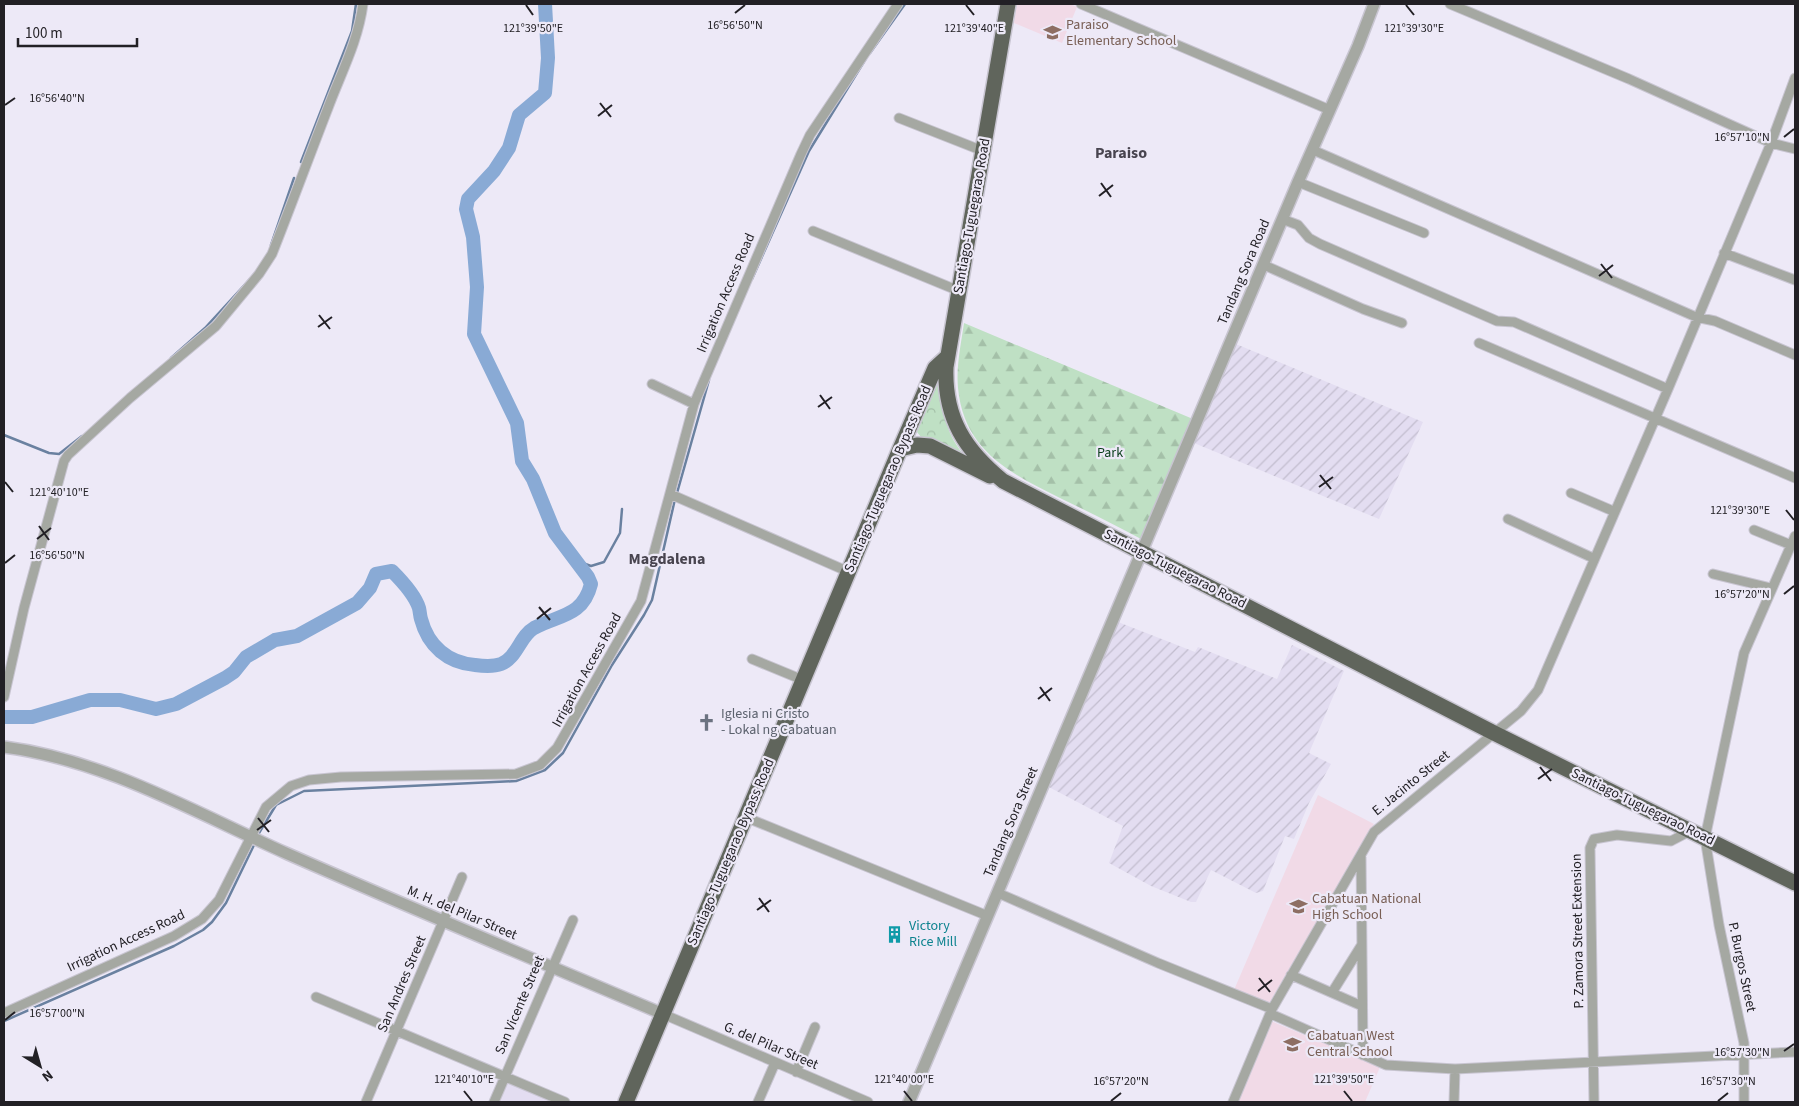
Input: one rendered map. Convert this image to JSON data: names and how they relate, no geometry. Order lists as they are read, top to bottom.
{
  "streets": {
    "highway": ["Santiago-Tuguegarao Road", "Santiago-Tuguegarao Bypass Road"],
    "street": [
      "Tandang Sora Road",
      "Irrigation Access Road",
      "E. Jacinto Street",
      "Tandang Sora Street",
      "M. H. del Pilar Street",
      "P. Zamora Street Extension",
      "P. Burgos Street",
      "San Andres Street",
      "San Vicente Street",
      "G. del Pilar Street"
    ]
  },
  "crossings": [
    ["Santiago-Tuguegarao Road", "Tandang Sora Road"],
    ["Santiago-Tuguegarao Road", "Santiago-Tuguegarao Bypass Road"],
    ["Santiago-Tuguegarao Road", "E. Jacinto Street"],
    ["Santiago-Tuguegarao Road", "Tandang Sora Street"],
    ["Santiago-Tuguegarao Road", "P. Zamora Street Extension"],
    ["Santiago-Tuguegarao Road", "P. Burgos Street"],
    ["Tandang Sora Road", "Tandang Sora Street"],
    ["Irrigation Access Road", "M. H. del Pilar Street"],
    ["Santiago-Tuguegarao Bypass Road", "M. H. del Pilar Street"],
    ["Santiago-Tuguegarao Bypass Road", "G. del Pilar Street"],
    ["M. H. del Pilar Street", "San Andres Street"],
    ["M. H. del Pilar Street", "San Vicente Street"],
    ["M. H. del Pilar Street", "G. del Pilar Street"]
  ],
  "districts": ["Paraiso", "Magdalena"],
  "parks": ["Park"],
  "places": {
    "school or university": ["Paraiso Elementary School", "Cabatuan National High School", "Cabatuan West Central School"],
    "church": ["Iglesia ni Cristo - Lokal ng Cabatuan"],
    "building": ["Victory Rice Mill"]
  },
  "scale_bar": "100 m",
  "north": "bottom right",
  "coordinates": [
    "16°56'50\"N",
    "121°39'50\"E",
    "121°39'40\"E",
    "121°39'30\"E",
    "16°56'40\"N",
    "16°57'10\"N",
    "121°40'10\"E",
    "16°57'20\"N",
    "16°57'00\"N",
    "16°57'30\"N",
    "121°40'00\"E"
  ]
}
